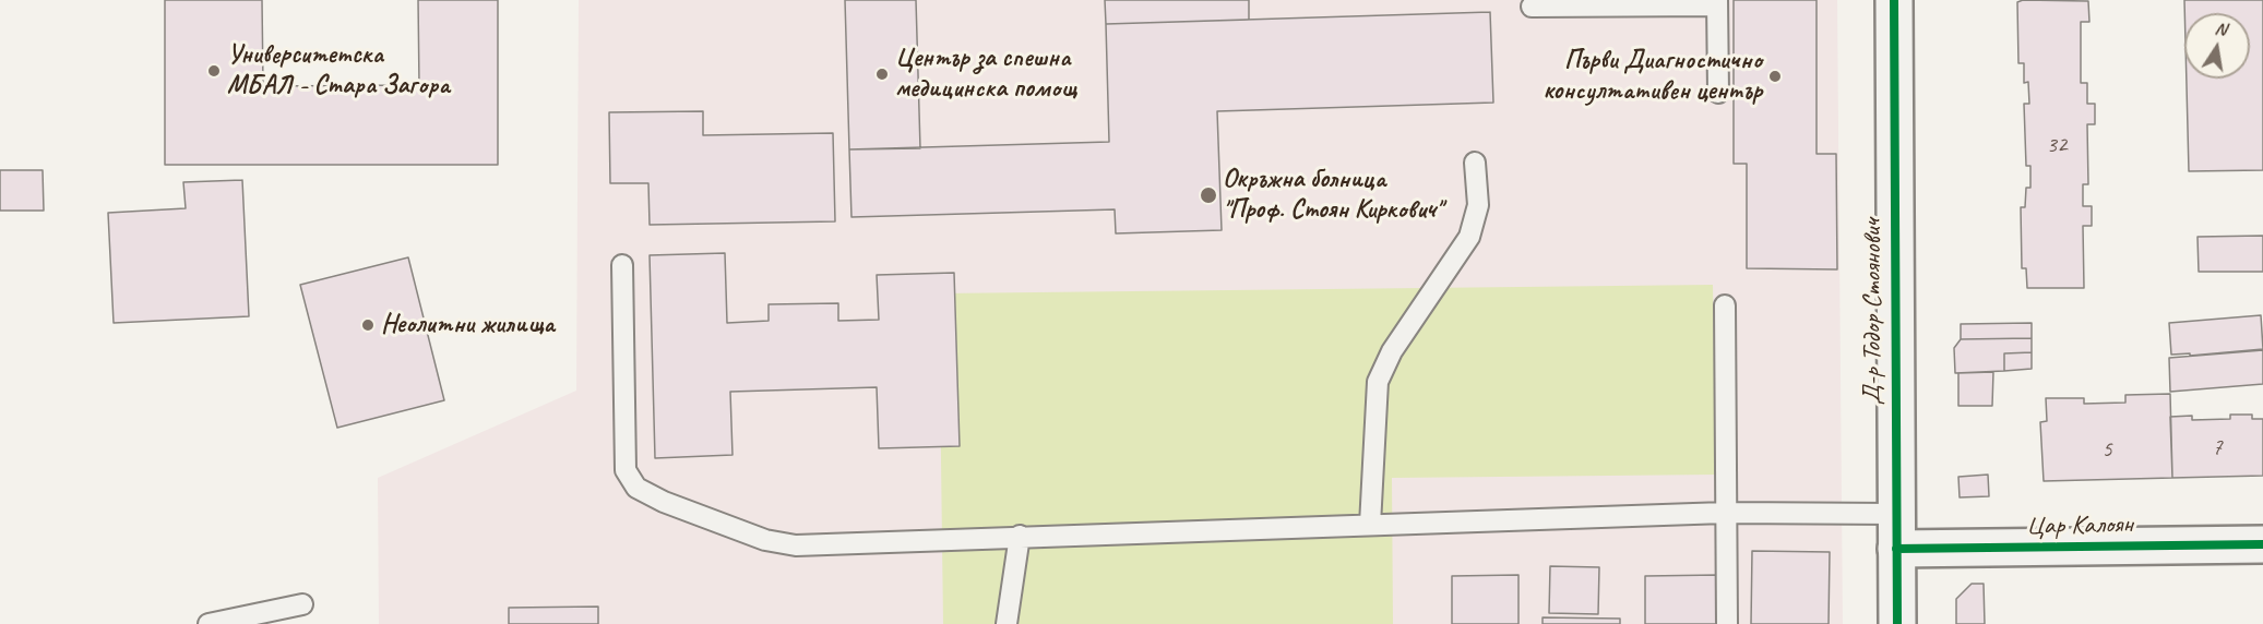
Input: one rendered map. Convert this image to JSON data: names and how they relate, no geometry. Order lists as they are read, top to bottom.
{
  "streets": {
    "street": ["Д-р Тодор Стоянович", "Цар Калоян"]
  },
  "crossings": [
    ["Д-р Тодор Стоянович", "Цар Калоян"]
  ],
  "places": [
    "Университетска МБАЛ - Стара Загора",
    "Център за спешна медицинска помощ",
    "Първи Диагностично консултативен център",
    "Окръжна болница \"Проф. Стоян Киркович\"",
    "Неолитни жилища"
  ],
  "house_numbers": ["32", "7", "5"],
  "north": "top"
}
